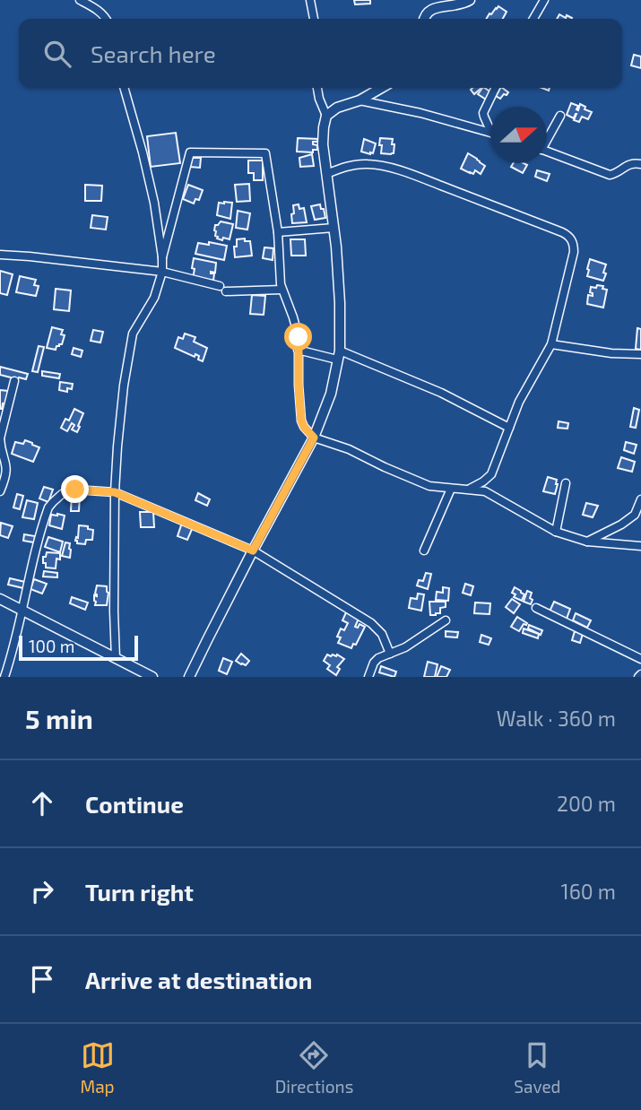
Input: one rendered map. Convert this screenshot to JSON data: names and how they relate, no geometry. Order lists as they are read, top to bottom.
{
  "scale_bar": "100 m",
  "north": "right",
  "page": {
    "search": "Search here",
    "scale": "100 m",
    "heading": ["5 min", "Walk · 360 m"],
    "list": [
      ["Continue", "200 m"],
      ["Turn right", "160 m"],
      "Arrive at destination"
    ],
    "nav": ["Map", "Directions", "Saved"]
  }
}
